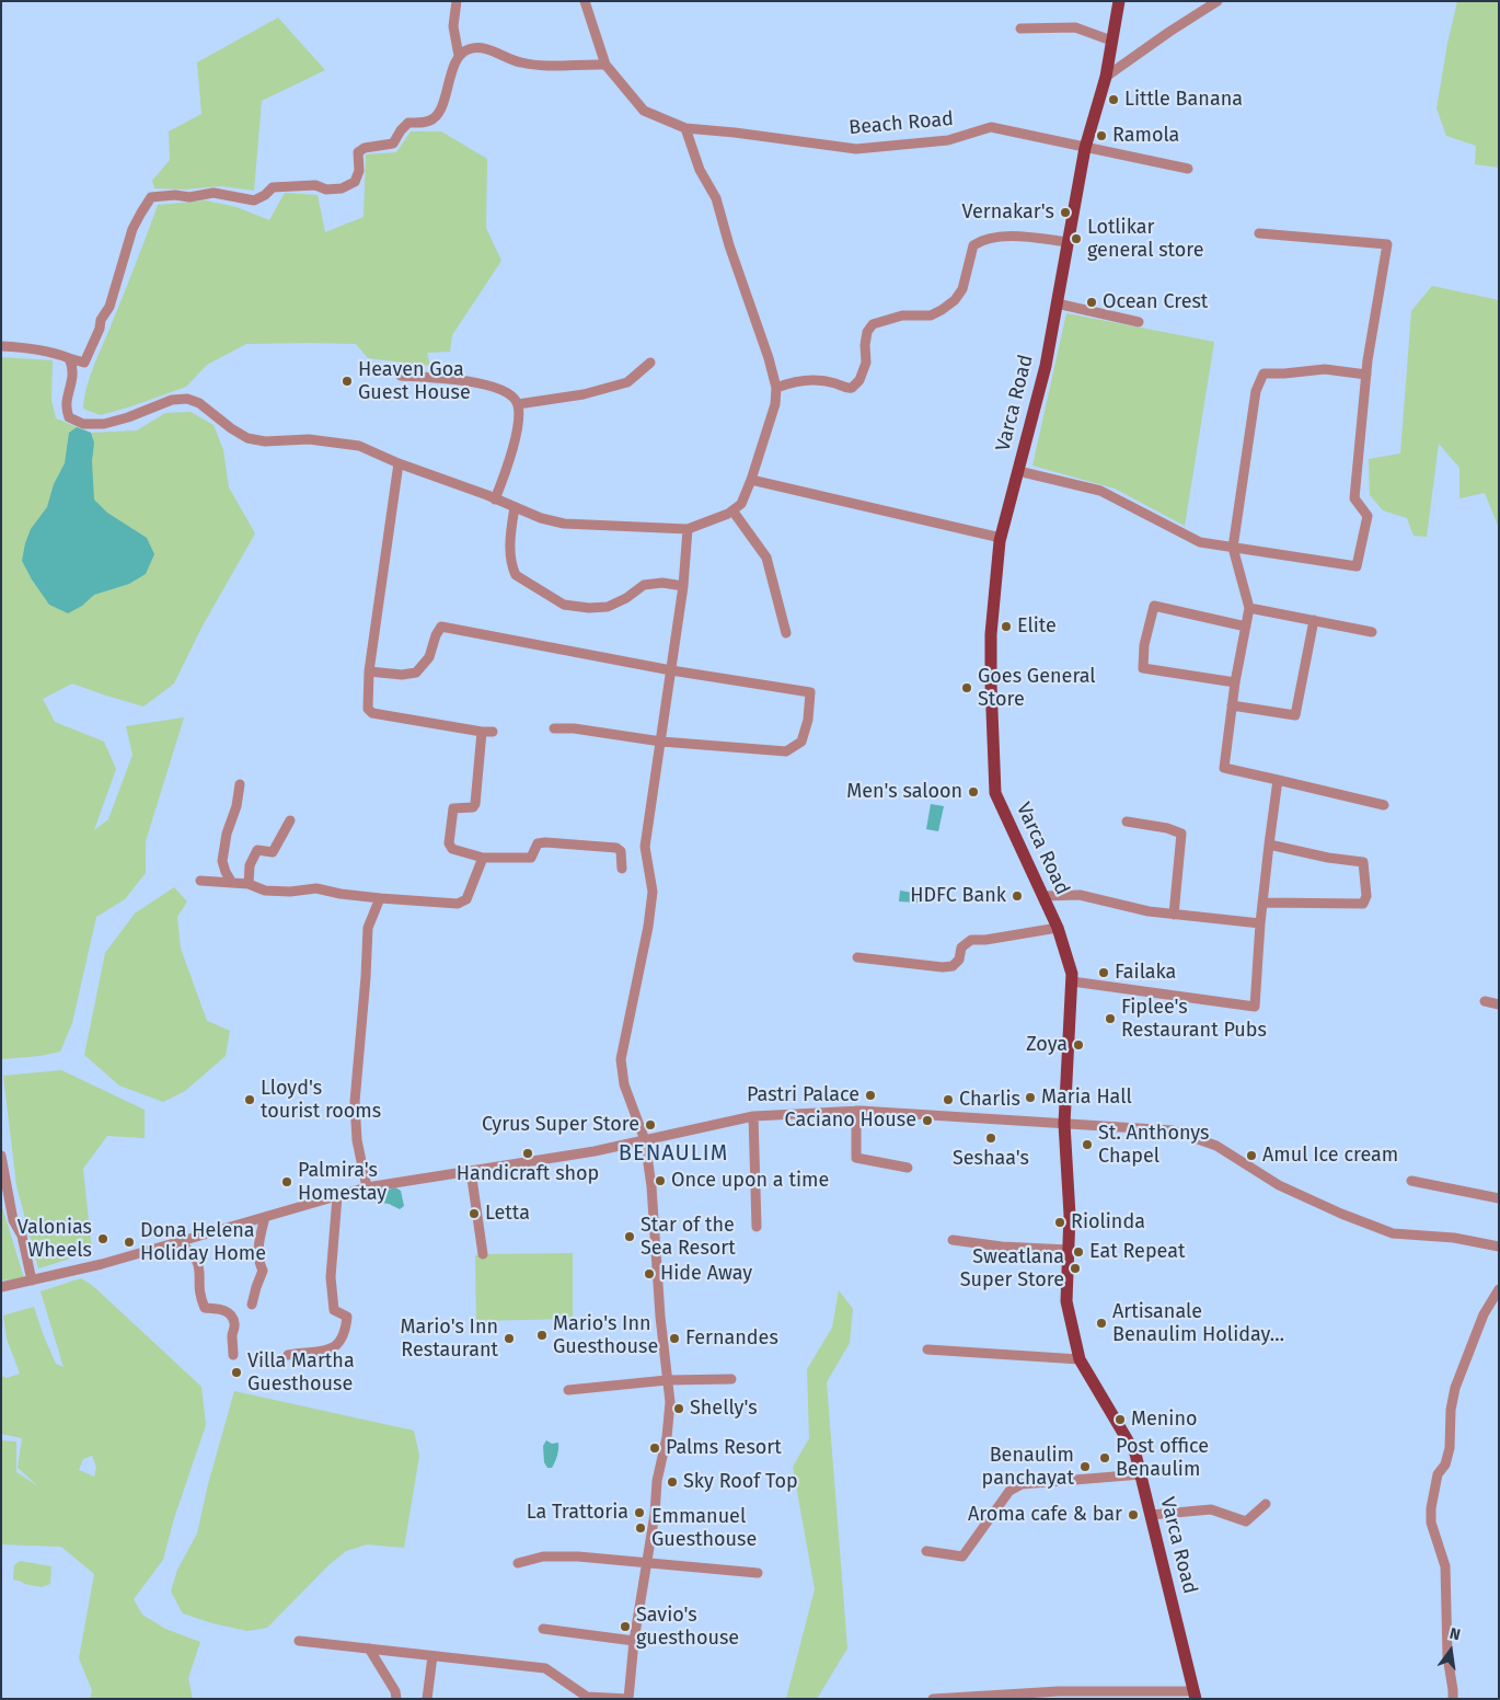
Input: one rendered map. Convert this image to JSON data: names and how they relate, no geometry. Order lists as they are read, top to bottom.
{
  "streets": {
    "main road": ["Varca Road"],
    "street": ["Beach Road"]
  },
  "crossings": [
    ["Beach Road", "Varca Road"]
  ],
  "districts": ["BENAULIM"],
  "places": [
    "Little Banana",
    "Ramola",
    "Vernakar's",
    "Lotlikar general store",
    "Ocean Crest",
    "Heaven Goa Guest House",
    "Elite",
    "Goes General Store",
    "Men's saloon",
    "HDFC Bank",
    "Failaka",
    "Fiplee's Restaurant Pubs",
    "Zoya",
    "Pastri Palace",
    "Maria Hall",
    "Lloyd's tourist rooms",
    "Charlis",
    "Caciano House",
    "Cyrus Super Store",
    "Seshaa's",
    "St. Anthonys Chapel",
    "Handicraft shop",
    "Amul Ice cream",
    "Once upon a time",
    "Palmira's Homestay",
    "Letta",
    "Riolinda",
    "Star of the Sea Resort",
    "Valonias Wheels",
    "Dona Helena Holiday Home",
    "Eat Repeat",
    "Sweatlana Super Store",
    "Hide Away",
    "Artisanale Benaulim Holiday…",
    "Mario's Inn Guesthouse",
    "Mario's Inn Restaurant",
    "Fernandes",
    "Villa Martha Guesthouse",
    "Shelly's",
    "Menino",
    "Palms Resort",
    "Post office Benaulim",
    "Benaulim panchayat",
    "Sky Roof Top",
    "La Trattoria",
    "Aroma cafe & bar",
    "Emmanuel Guesthouse",
    "Savio's guesthouse"
  ],
  "north": "top"
}
